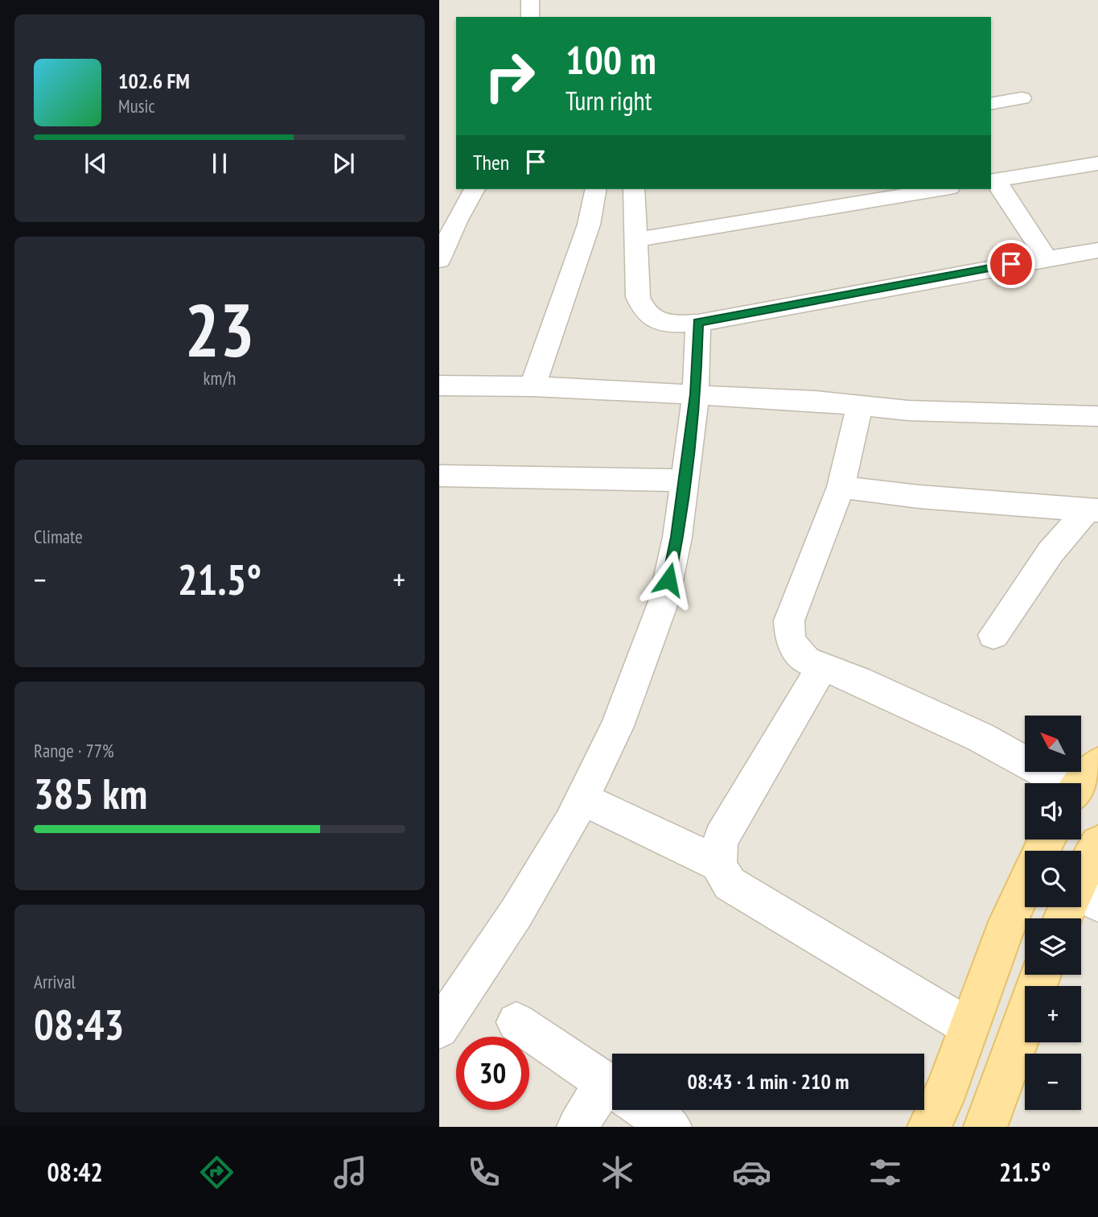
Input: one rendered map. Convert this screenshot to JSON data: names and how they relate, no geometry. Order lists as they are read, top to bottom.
{
  "north": "top left",
  "page": {
    "turn": ["100 m", "Turn right"],
    "song": ["102.6 FM", "Music"],
    "then": "Then",
    "tile": [
      ["23", "km/h"],
      "Climate",
      ["Range · 77%", "385 km"],
      ["Arrival", "08:43"]
    ],
    "heat": ["−", "21.5°", "+"],
    "map_buttons": ["+", "−"],
    "limit": "30",
    "trip": "08:43 · 1 min · 210 m",
    "tabs": ["08:42", "21.5°"]
  }
}
